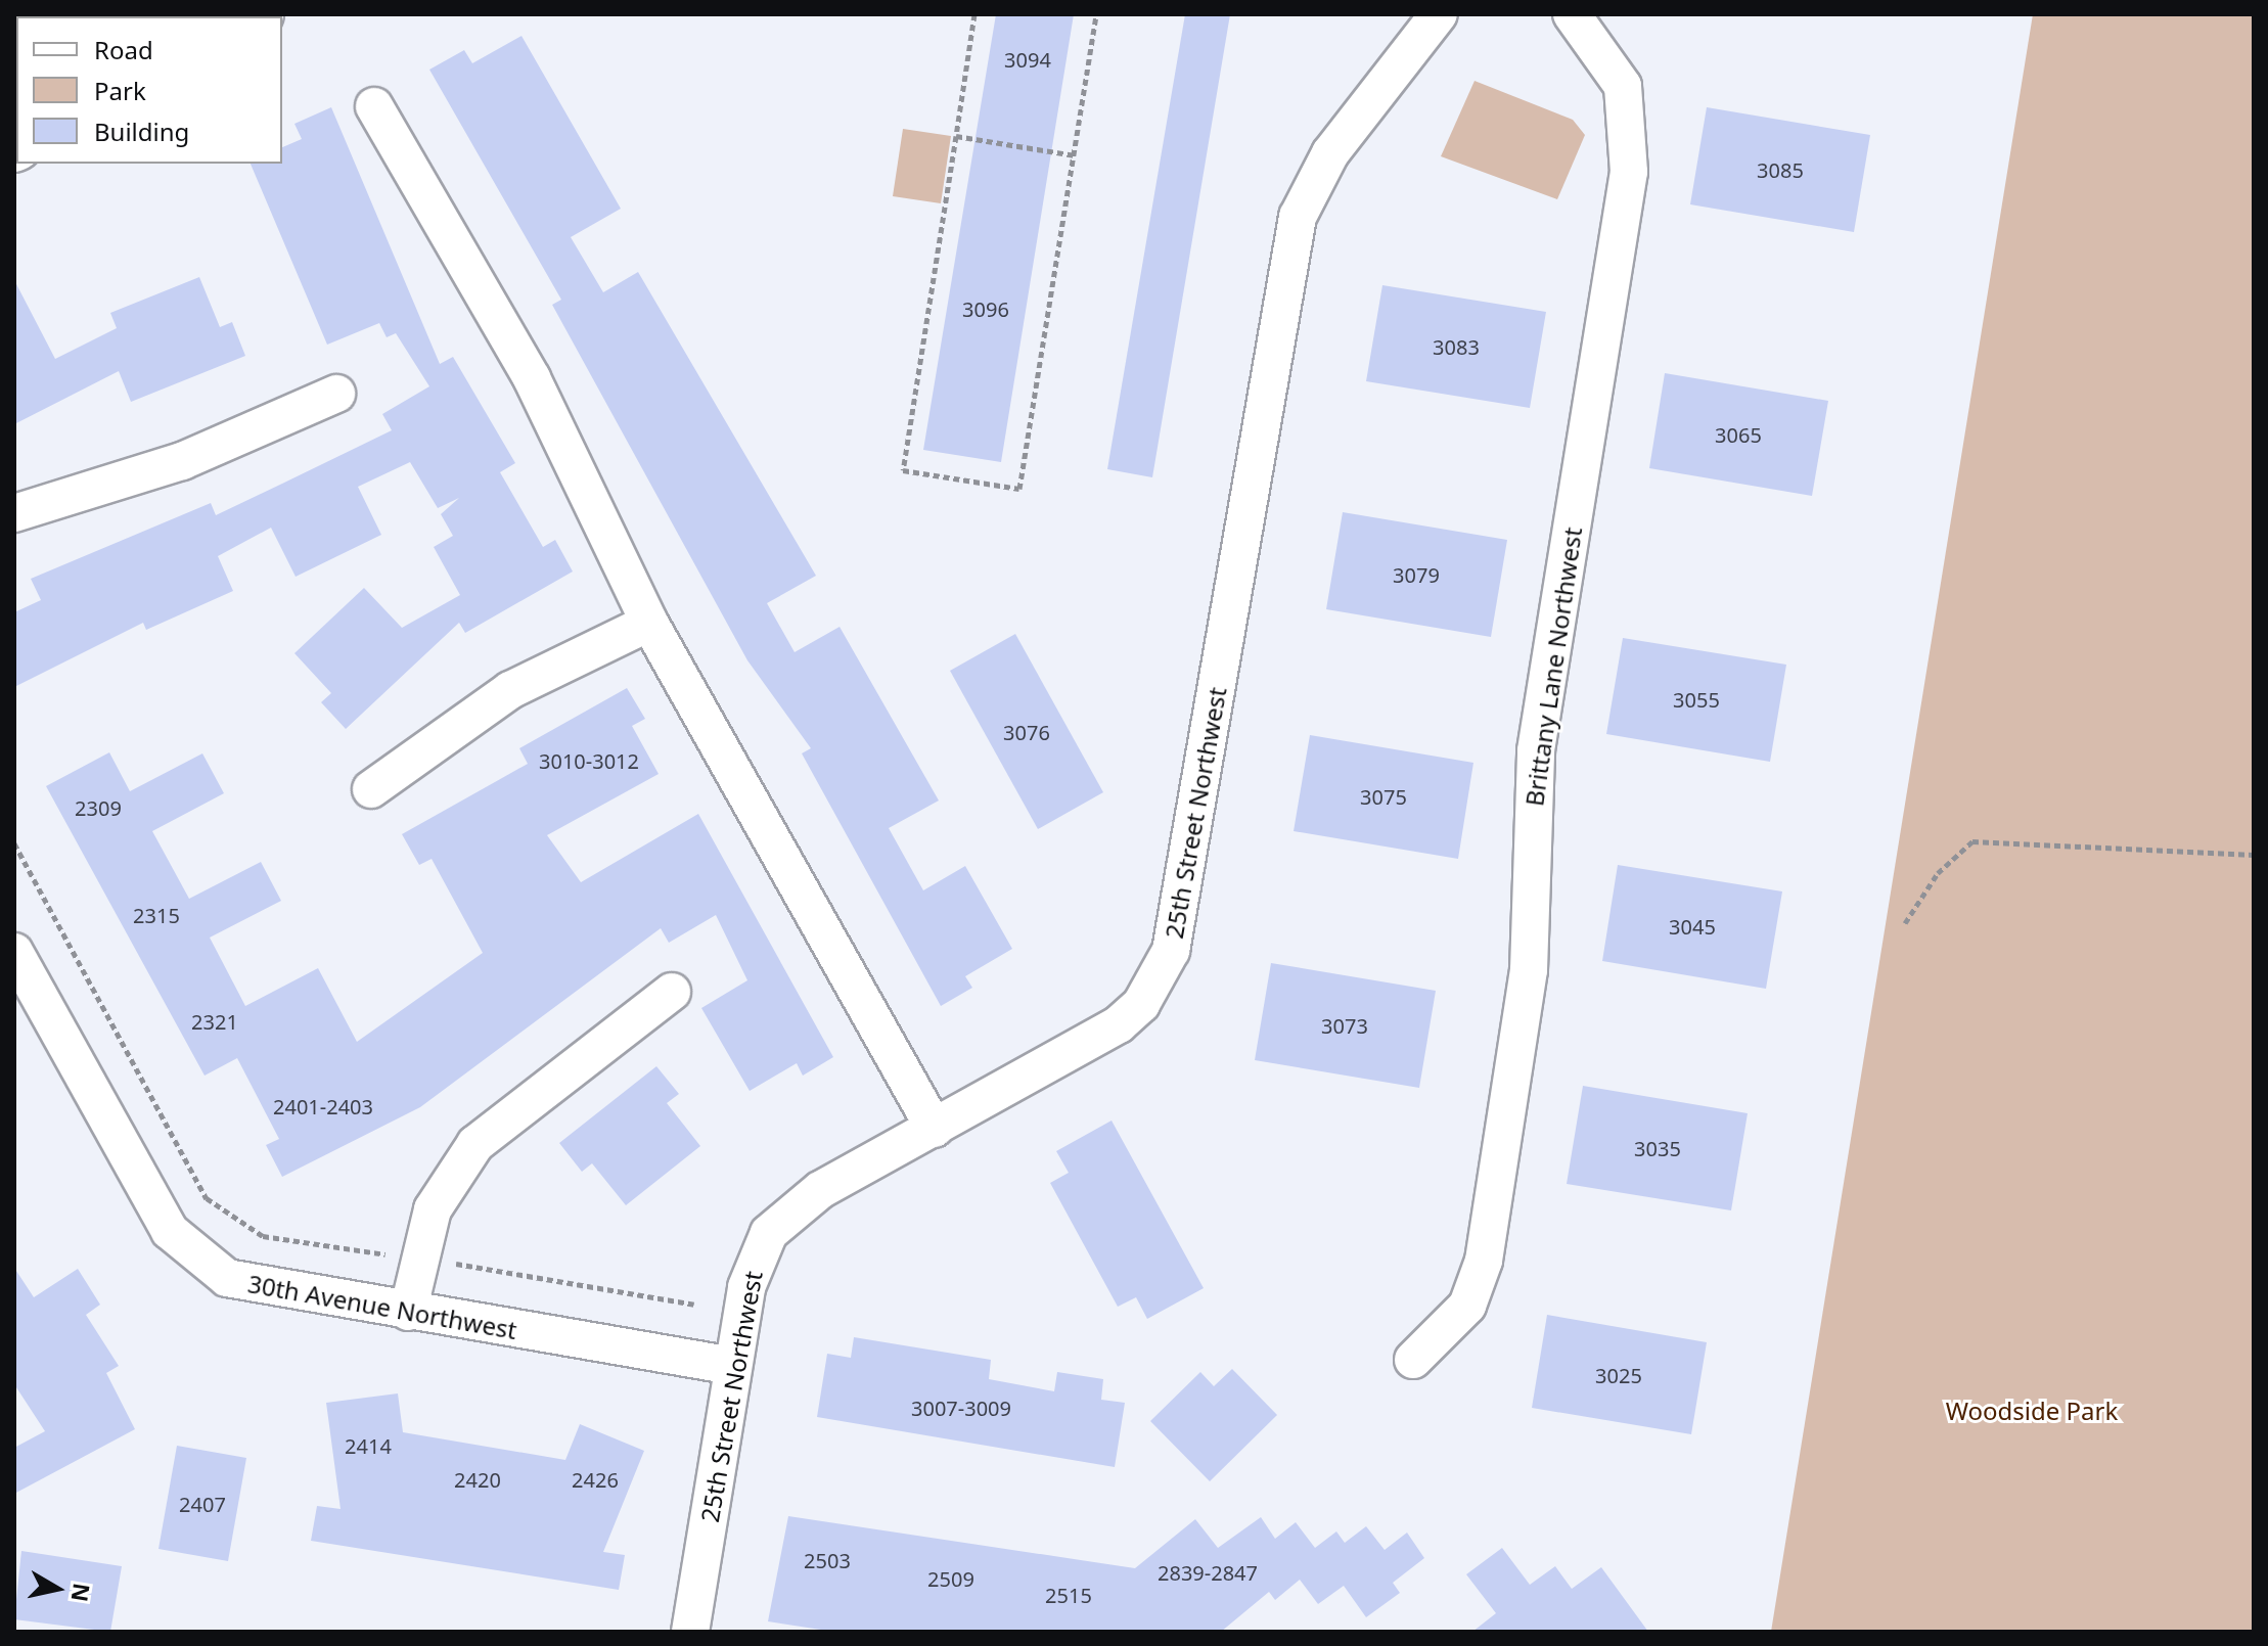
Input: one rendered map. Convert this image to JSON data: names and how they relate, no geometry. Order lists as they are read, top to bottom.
{
  "streets": {
    "street": ["Brittany Lane Northwest", "25th Street Northwest", "30th Avenue Northwest"]
  },
  "crossings": [
    ["25th Street Northwest", "30th Avenue Northwest"]
  ],
  "parks": ["Woodside Park"],
  "house_numbers": [
    "3094",
    "3085",
    "3096",
    "3083",
    "3065",
    "3079",
    "3055",
    "3076",
    "3010-3012",
    "3075",
    "2309",
    "2315",
    "3045",
    "2321",
    "3073",
    "2401-2403",
    "3035",
    "3025",
    "3007-3009",
    "2414",
    "2420",
    "2426",
    "2407",
    "2503",
    "2839-2847",
    "2509",
    "2515"
  ],
  "legend": ["Road", "Park", "Building"],
  "north": "right"
}
